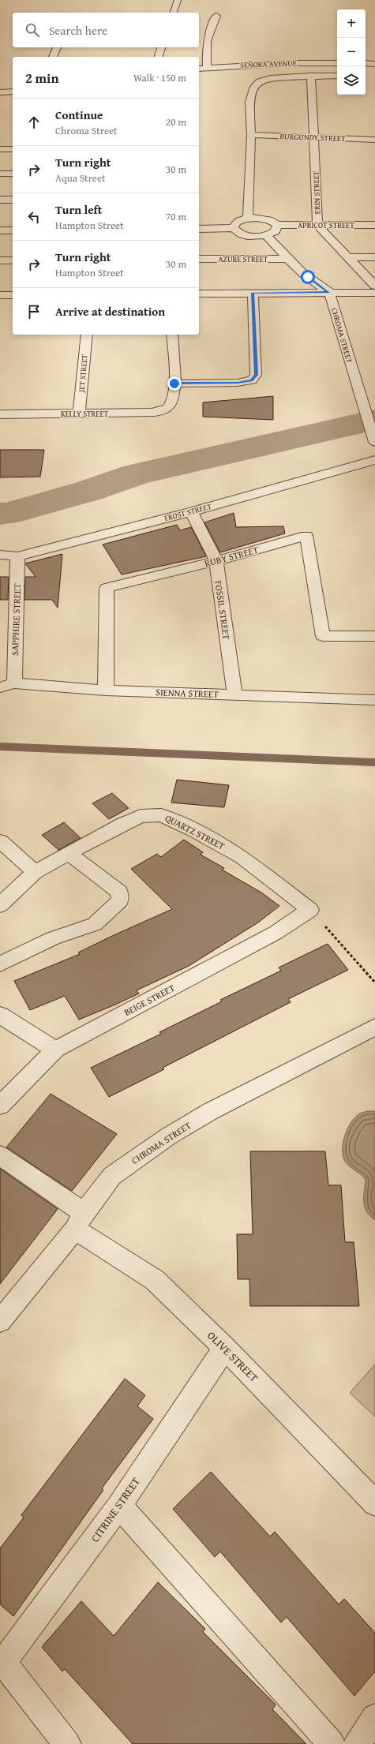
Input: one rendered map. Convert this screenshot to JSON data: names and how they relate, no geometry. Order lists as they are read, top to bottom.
{
  "streets": {
    "street": [
      "SEÑORA AVENUE",
      "BURGUNDY STREET",
      "ERIN STREET",
      "APRICOT STREET",
      "AZURE STREET",
      "CHROMA STREET",
      "JET STREET",
      "KELLY STREET",
      "FROST STREET",
      "RUBY STREET",
      "FOSSIL STREET",
      "SAPPHIRE STREET",
      "SIENNA STREET",
      "QUARTZ STREET",
      "BEIGE STREET",
      "OLIVE STREET",
      "CITRINE STREET"
    ]
  },
  "crossings": [
    ["BURGUNDY STREET", "ERIN STREET"],
    ["ERIN STREET", "APRICOT STREET"],
    ["CHROMA STREET", "OLIVE STREET"],
    ["JET STREET", "KELLY STREET"],
    ["FROST STREET", "FOSSIL STREET"],
    ["FROST STREET", "SAPPHIRE STREET"],
    ["RUBY STREET", "FOSSIL STREET"],
    ["RUBY STREET", "SIENNA STREET"],
    ["FOSSIL STREET", "SIENNA STREET"],
    ["SAPPHIRE STREET", "SIENNA STREET"],
    ["QUARTZ STREET", "BEIGE STREET"],
    ["OLIVE STREET", "CITRINE STREET"]
  ],
  "page": {
    "map_buttons": ["+", "−"],
    "search": "Search here",
    "heading": ["2 min", "Walk · 150 m"],
    "list": [
      ["Continue", "Chroma Street", "20 m"],
      ["Turn right", "Aqua Street", "30 m"],
      ["Turn left", "Hampton Street", "70 m"],
      ["Turn right", "Hampton Street", "30 m"],
      "Arrive at destination"
    ]
  }
}
